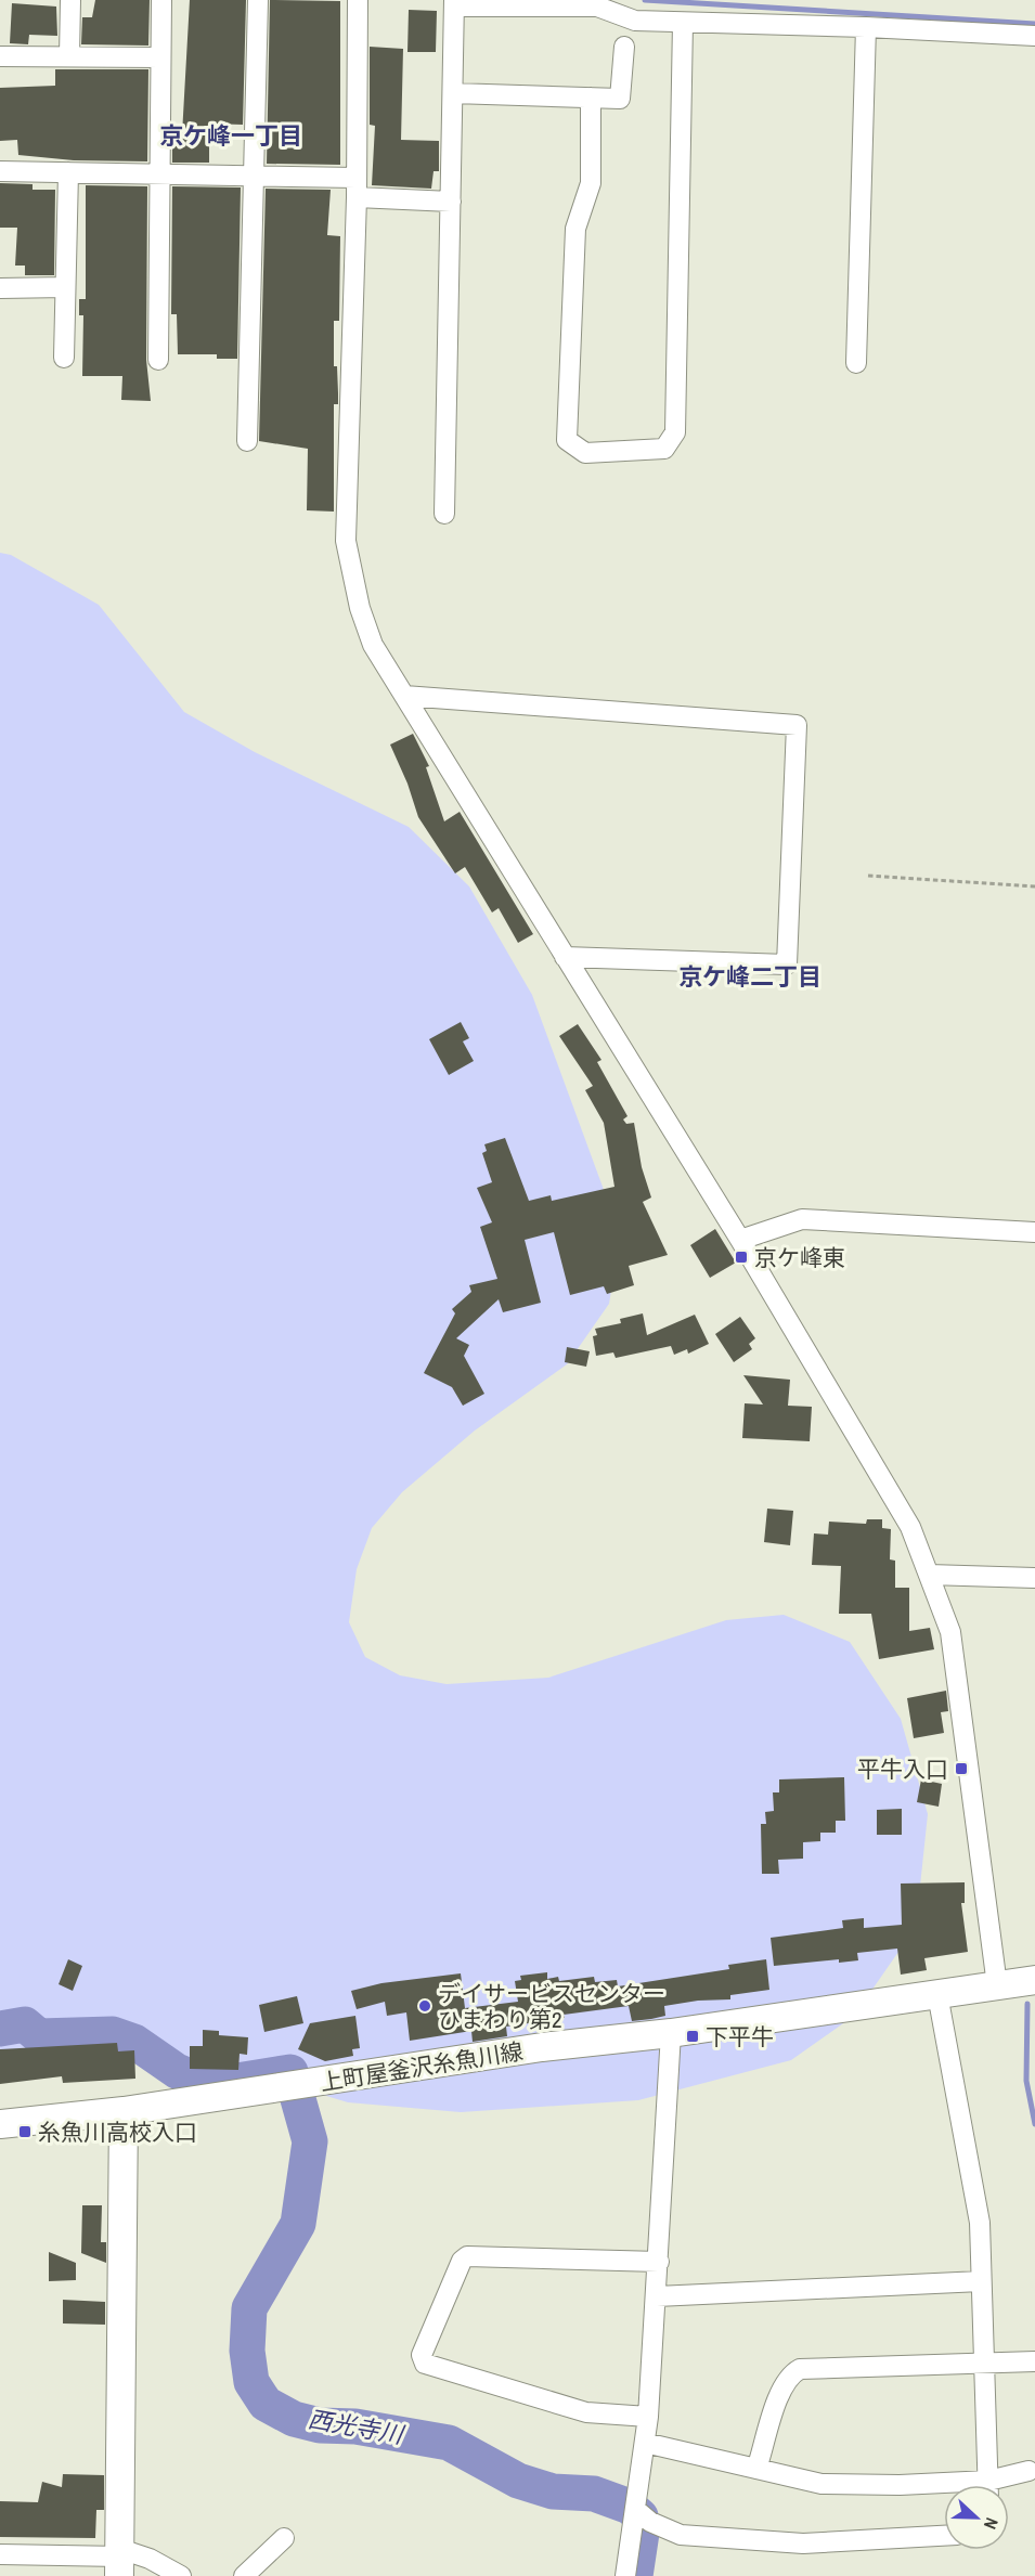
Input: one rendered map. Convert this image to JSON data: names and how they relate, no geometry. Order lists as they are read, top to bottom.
{
  "streets": {
    "main road": ["上町屋釜沢糸魚川線"]
  },
  "districts": ["京ケ峰一丁目", "京ケ峰二丁目"],
  "water": ["西光寺川"],
  "places": {
    "transit": [
      "京ケ峰東",
      "平牛入口",
      "下平牛",
      "糸魚川高校入口"
    ],
    "other": ["デイサービスセンター ひまわり第2"]
  },
  "north": "right"
}
